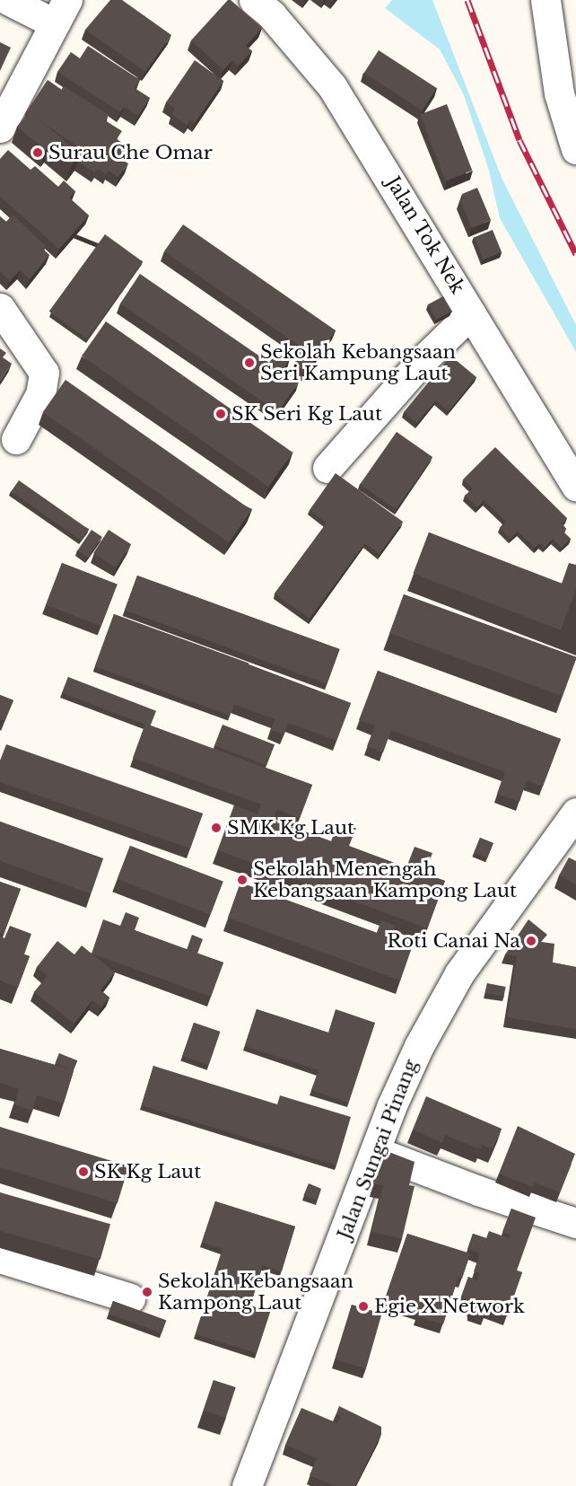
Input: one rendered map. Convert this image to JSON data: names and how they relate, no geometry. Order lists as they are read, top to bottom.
{
  "streets": {
    "street": ["Jalan Tok Nek", "Jalan Sungai Pinang"]
  },
  "places": [
    "Surau Che Omar",
    "Sekolah Kebangsaan Seri Kampung Laut",
    "SK Seri Kg Laut",
    "SMK Kg Laut",
    "Sekolah Menengah Kebangsaan Kampong Laut",
    "Roti Canai Na",
    "SK Kg Laut",
    "Sekolah Kebangsaan Kampong Laut",
    "Egie X Network"
  ]
}
